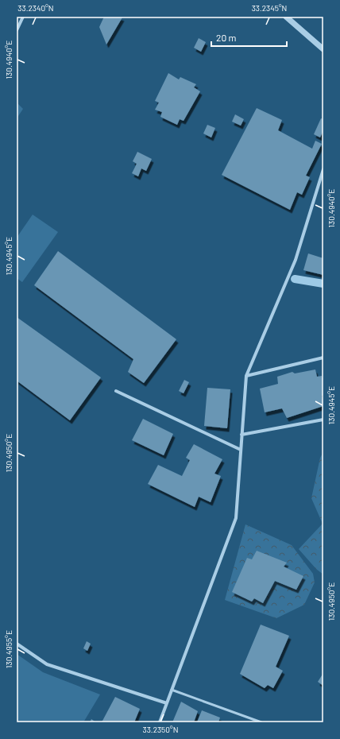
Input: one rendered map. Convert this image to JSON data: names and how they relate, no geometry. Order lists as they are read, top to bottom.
{
  "scale_bar": "20 m",
  "coordinates": [
    "33.2340°N",
    "33.2345°N",
    "130.4940°E",
    "130.4945°E",
    "130.4950°E",
    "130.4955°E",
    "33.2350°N"
  ]
}
